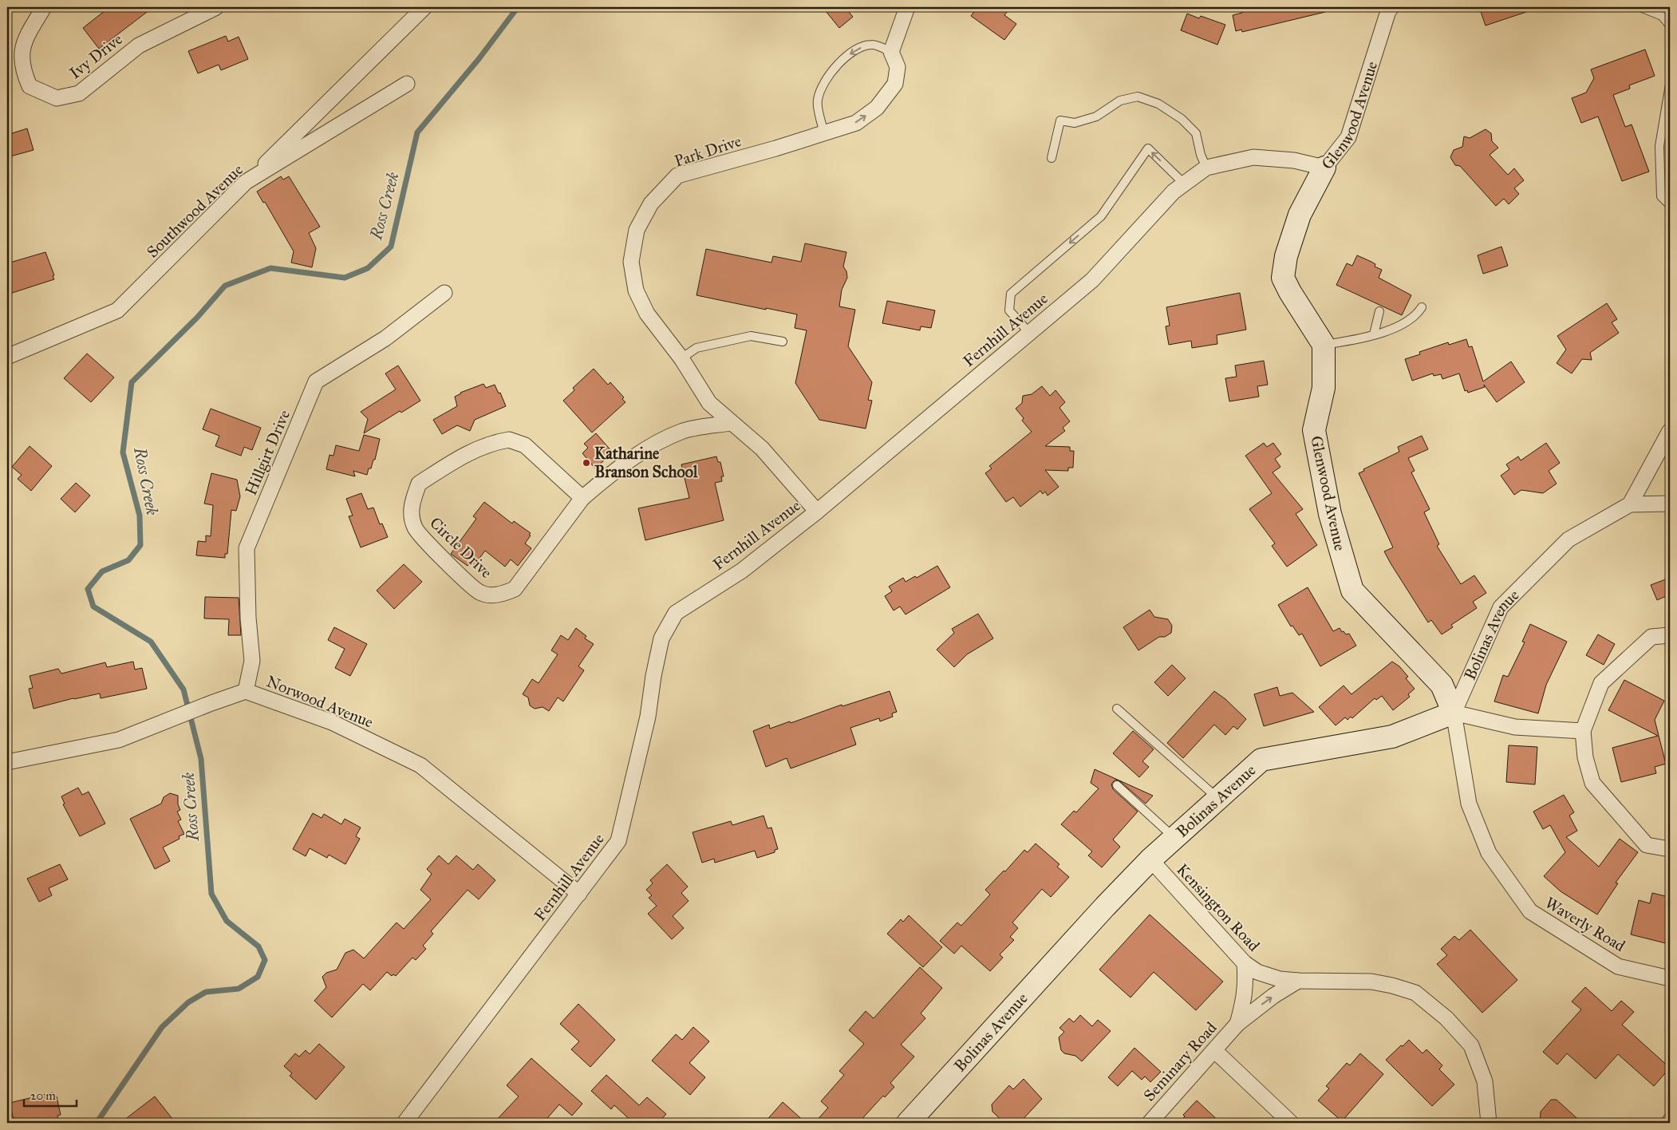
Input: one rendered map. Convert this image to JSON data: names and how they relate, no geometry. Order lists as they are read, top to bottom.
{
  "streets": {
    "street": [
      "Ivy Drive",
      "Glenwood Avenue",
      "Park Drive",
      "Southwood Avenue",
      "Fernhill Avenue",
      "Hillgirt Drive",
      "Circle Drive",
      "Bolinas Avenue",
      "Norwood Avenue",
      "Kensington Road",
      "Waverly Road",
      "Seminary Road"
    ]
  },
  "crossings": [
    ["Glenwood Avenue", "Fernhill Avenue"],
    ["Glenwood Avenue", "Bolinas Avenue"],
    ["Glenwood Avenue", "Waverly Road"],
    ["Park Drive", "Fernhill Avenue"],
    ["Park Drive", "Circle Drive"],
    ["Fernhill Avenue", "Norwood Avenue"],
    ["Hillgirt Drive", "Norwood Avenue"],
    ["Bolinas Avenue", "Kensington Road"],
    ["Bolinas Avenue", "Waverly Road"],
    ["Kensington Road", "Seminary Road"]
  ],
  "water": ["Ross Creek"],
  "places": ["Katharine Branson School"],
  "scale_bar": "20 m"
}
